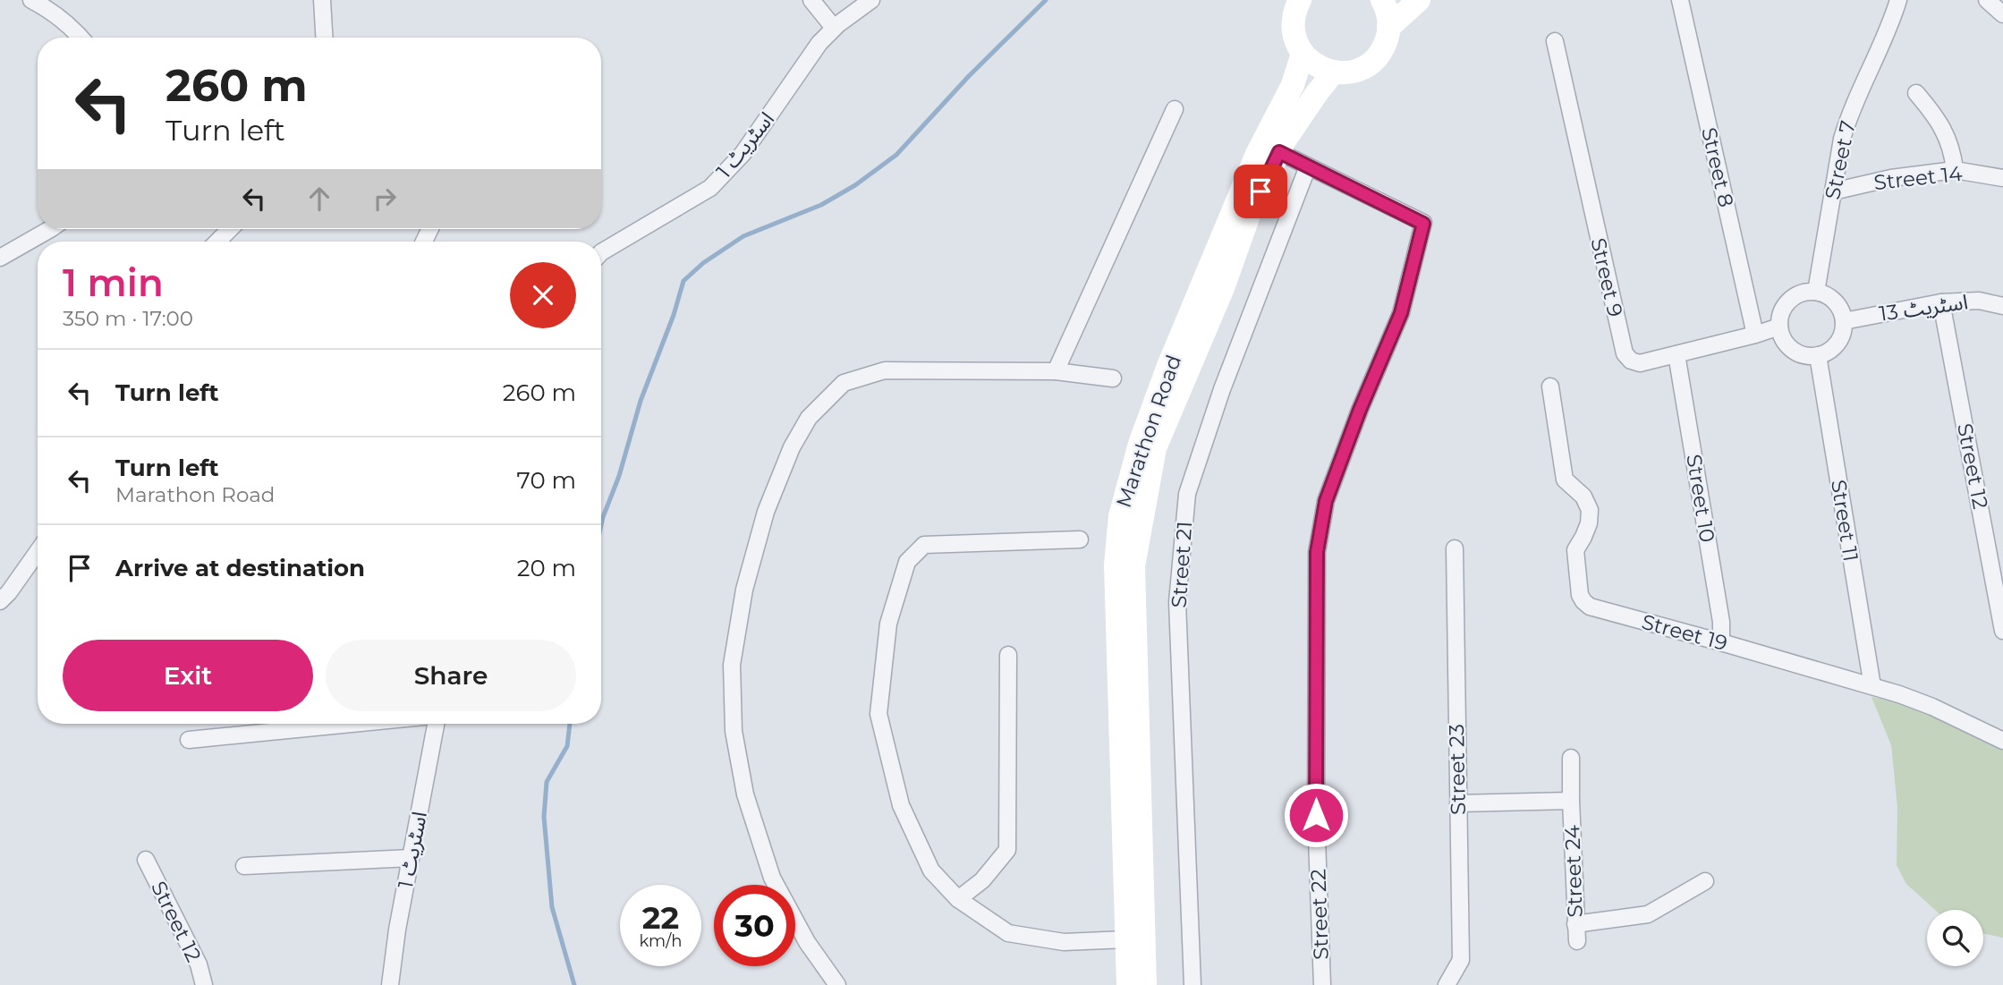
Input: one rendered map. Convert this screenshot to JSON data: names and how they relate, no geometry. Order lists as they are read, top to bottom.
{
  "streets": {
    "main road": ["Marathon Road"],
    "street": [
      "اسٹریٹ 1",
      "Street 7",
      "Street 8",
      "Street 14",
      "Street 9",
      "اسٹریٹ 13",
      "Street 12",
      "Street 10",
      "Street 11",
      "Street 21",
      "Street 19",
      "Street 23",
      "Street 24",
      "Street 22"
    ]
  },
  "crossings": [
    ["Street 7", "Street 14"],
    ["Street 7", "Street 9"],
    ["Street 7", "اسٹریٹ 13"],
    ["Street 7", "Street 11"],
    ["Street 8", "Street 9"],
    ["Street 9", "اسٹریٹ 13"],
    ["Street 9", "Street 10"],
    ["Street 9", "Street 11"],
    ["اسٹریٹ 13", "Street 12"],
    ["اسٹریٹ 13", "Street 11"],
    ["Street 10", "Street 19"],
    ["Street 11", "Street 19"],
    ["Street 21", "Street 22"],
    ["Street 23", "Street 24"]
  ],
  "page": {
    "turn": ["260 m", "Turn left"],
    "heading": ["1 min", "350 m · 17:00"],
    "list": [
      {
        "name": "Turn left",
        "value": "260 m"
      },
      {
        "name": "Turn left",
        "note": "Marathon Road",
        "value": "70 m"
      },
      {
        "name": "Arrive at destination",
        "value": "20 m"
      }
    ],
    "buttons": ["Exit", "Share"],
    "speed": "22 km/h",
    "limit": "30"
  }
}
